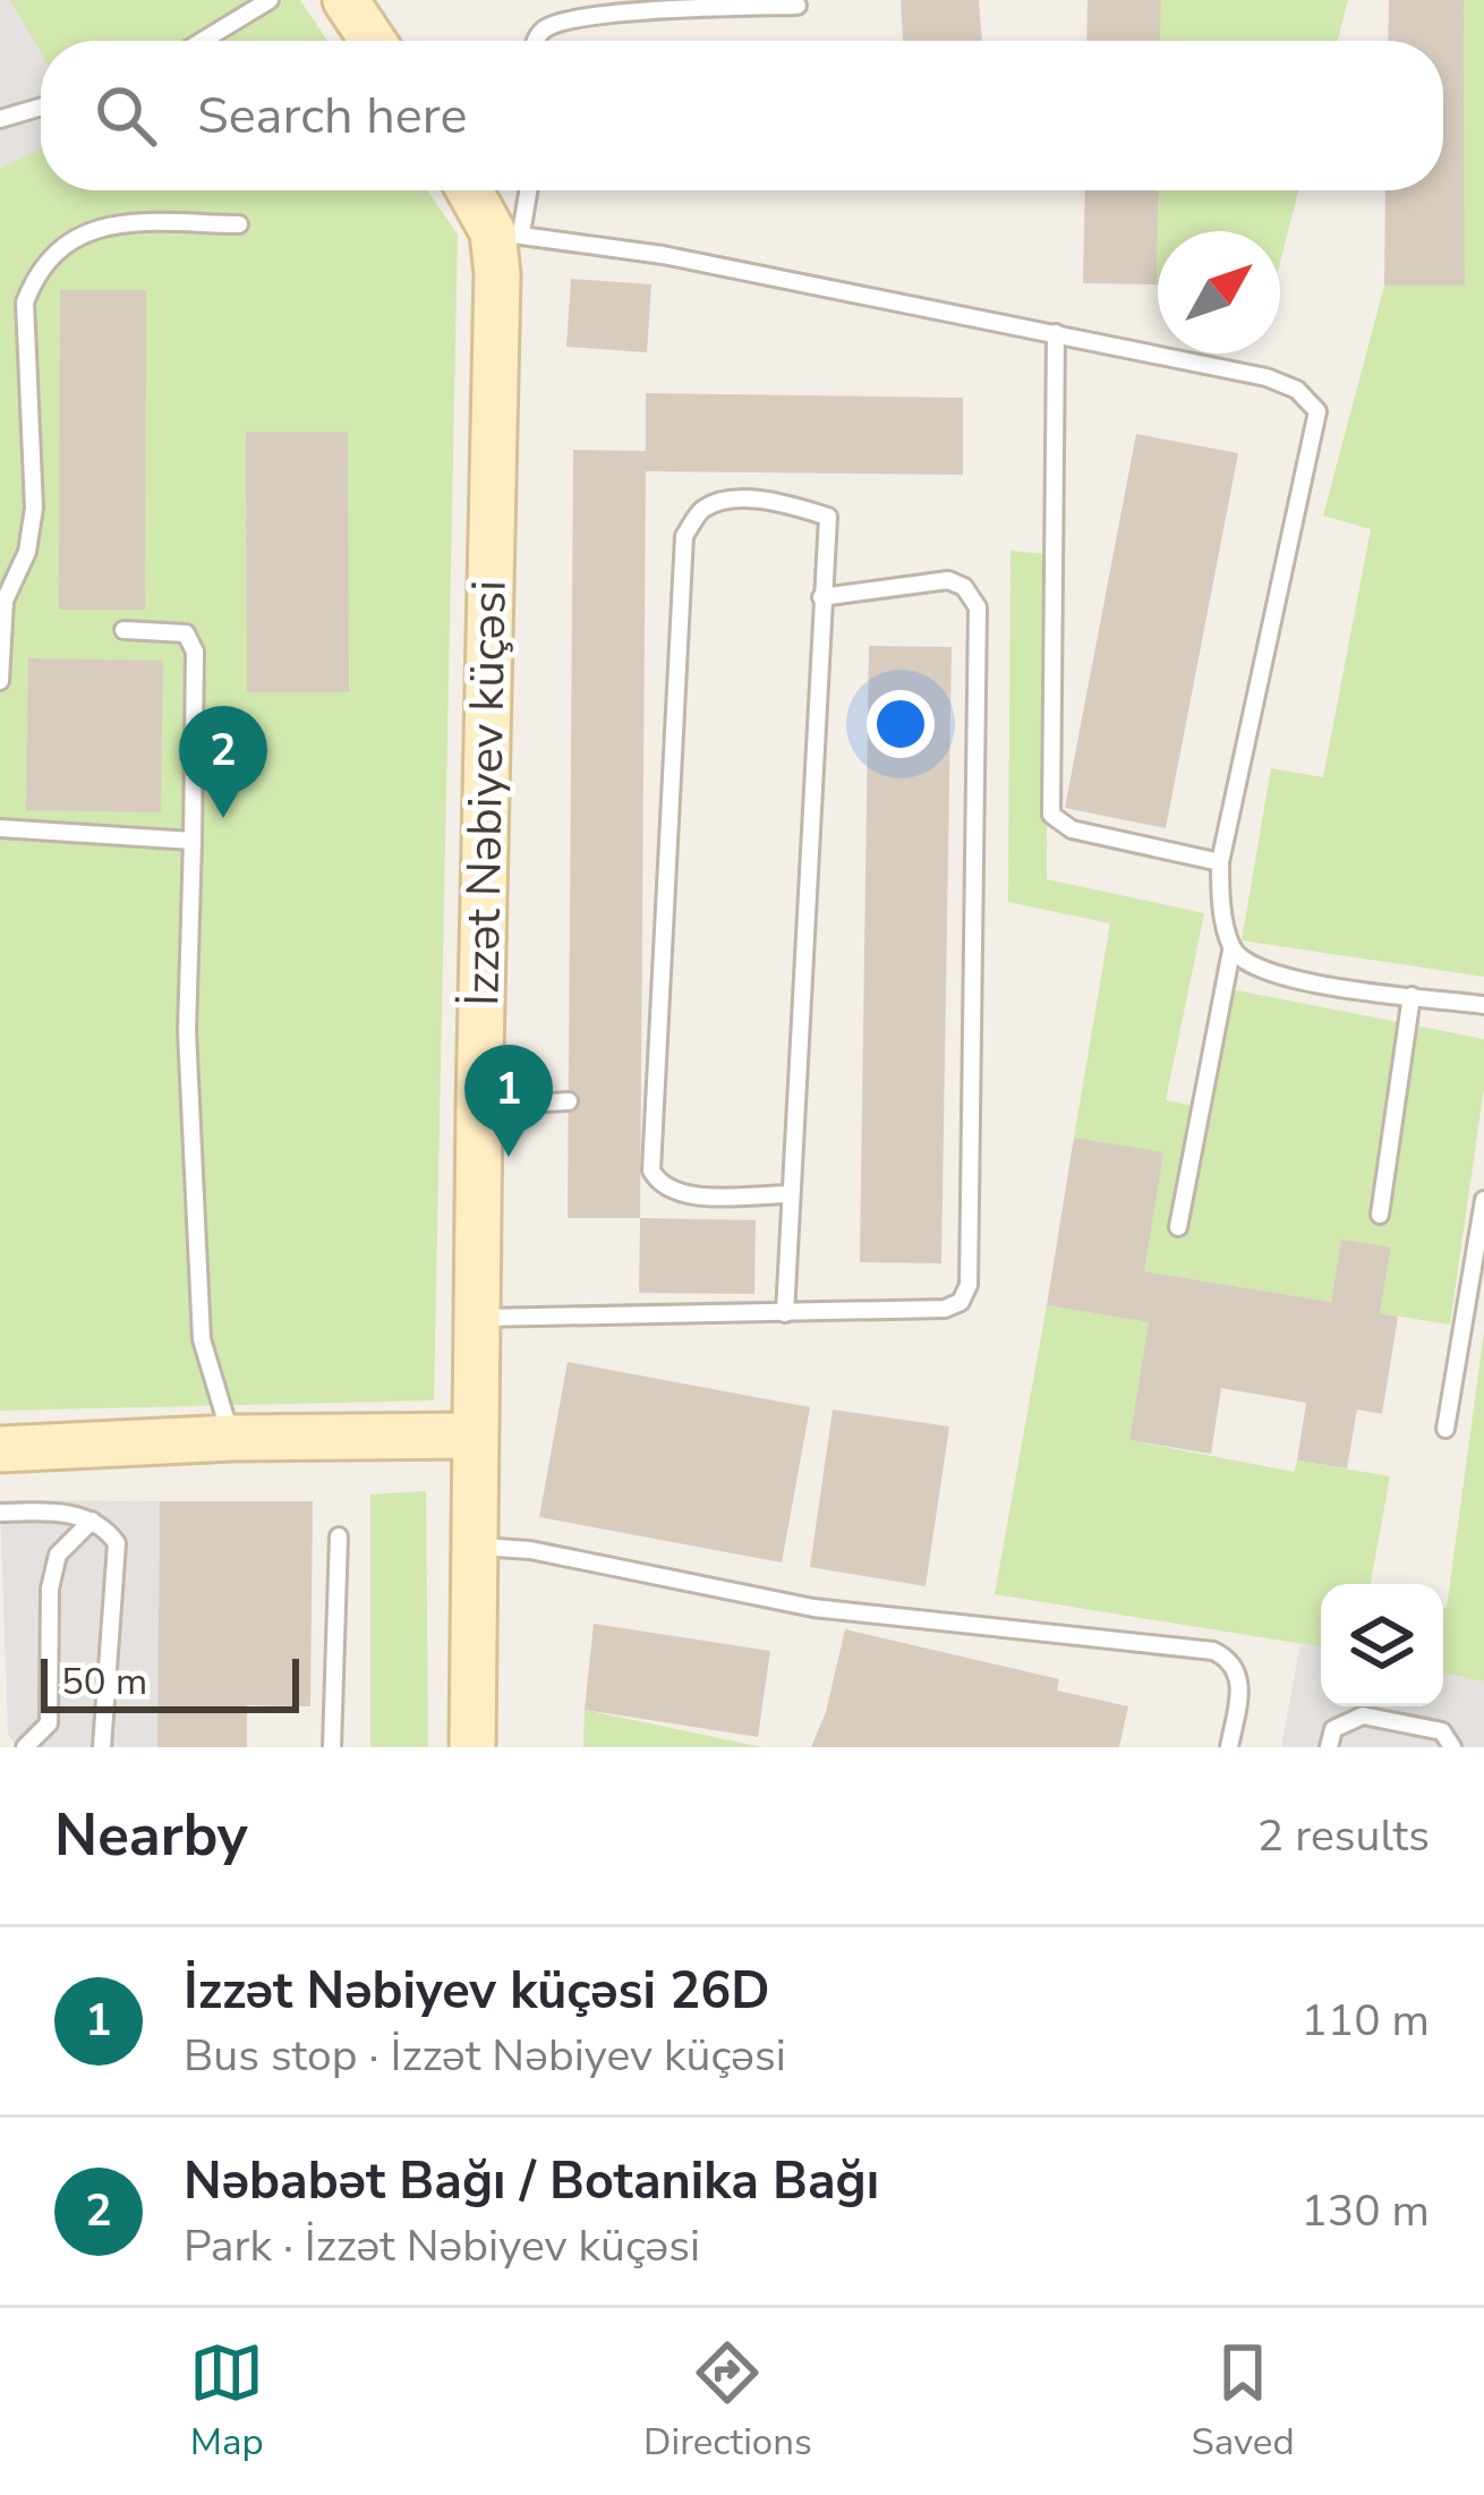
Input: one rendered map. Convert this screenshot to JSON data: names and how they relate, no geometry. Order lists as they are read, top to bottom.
{
  "streets": {
    "main road": ["İzzət Nəbiyev küçəsi"]
  },
  "scale_bar": "50 m",
  "north": "top right",
  "page": {
    "search": "Search here",
    "pins": ["2", "1"],
    "scale": "50 m",
    "heading": ["Nearby", "2 results"],
    "list": [
      {
        "mark": "1",
        "name": "İzzət Nəbiyev küçəsi 26D",
        "note": "Bus stop · İzzət Nəbiyev küçəsi",
        "value": "110 m"
      },
      {
        "mark": "2",
        "name": "Nəbabət Bağı / Botanika Bağı",
        "note": "Park · İzzət Nəbiyev küçəsi",
        "value": "130 m"
      }
    ],
    "nav": ["Map", "Directions", "Saved"]
  }
}
